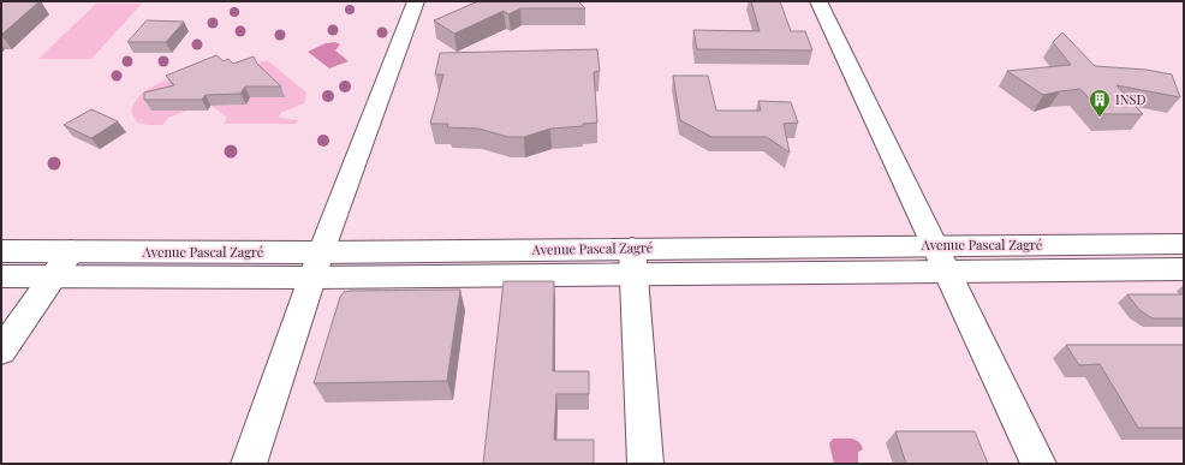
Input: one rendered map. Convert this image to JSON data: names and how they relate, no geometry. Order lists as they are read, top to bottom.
{
  "streets": {
    "main road": ["Avenue Pascal Zagré"]
  },
  "places": {
    "building": ["INSD"]
  }
}
